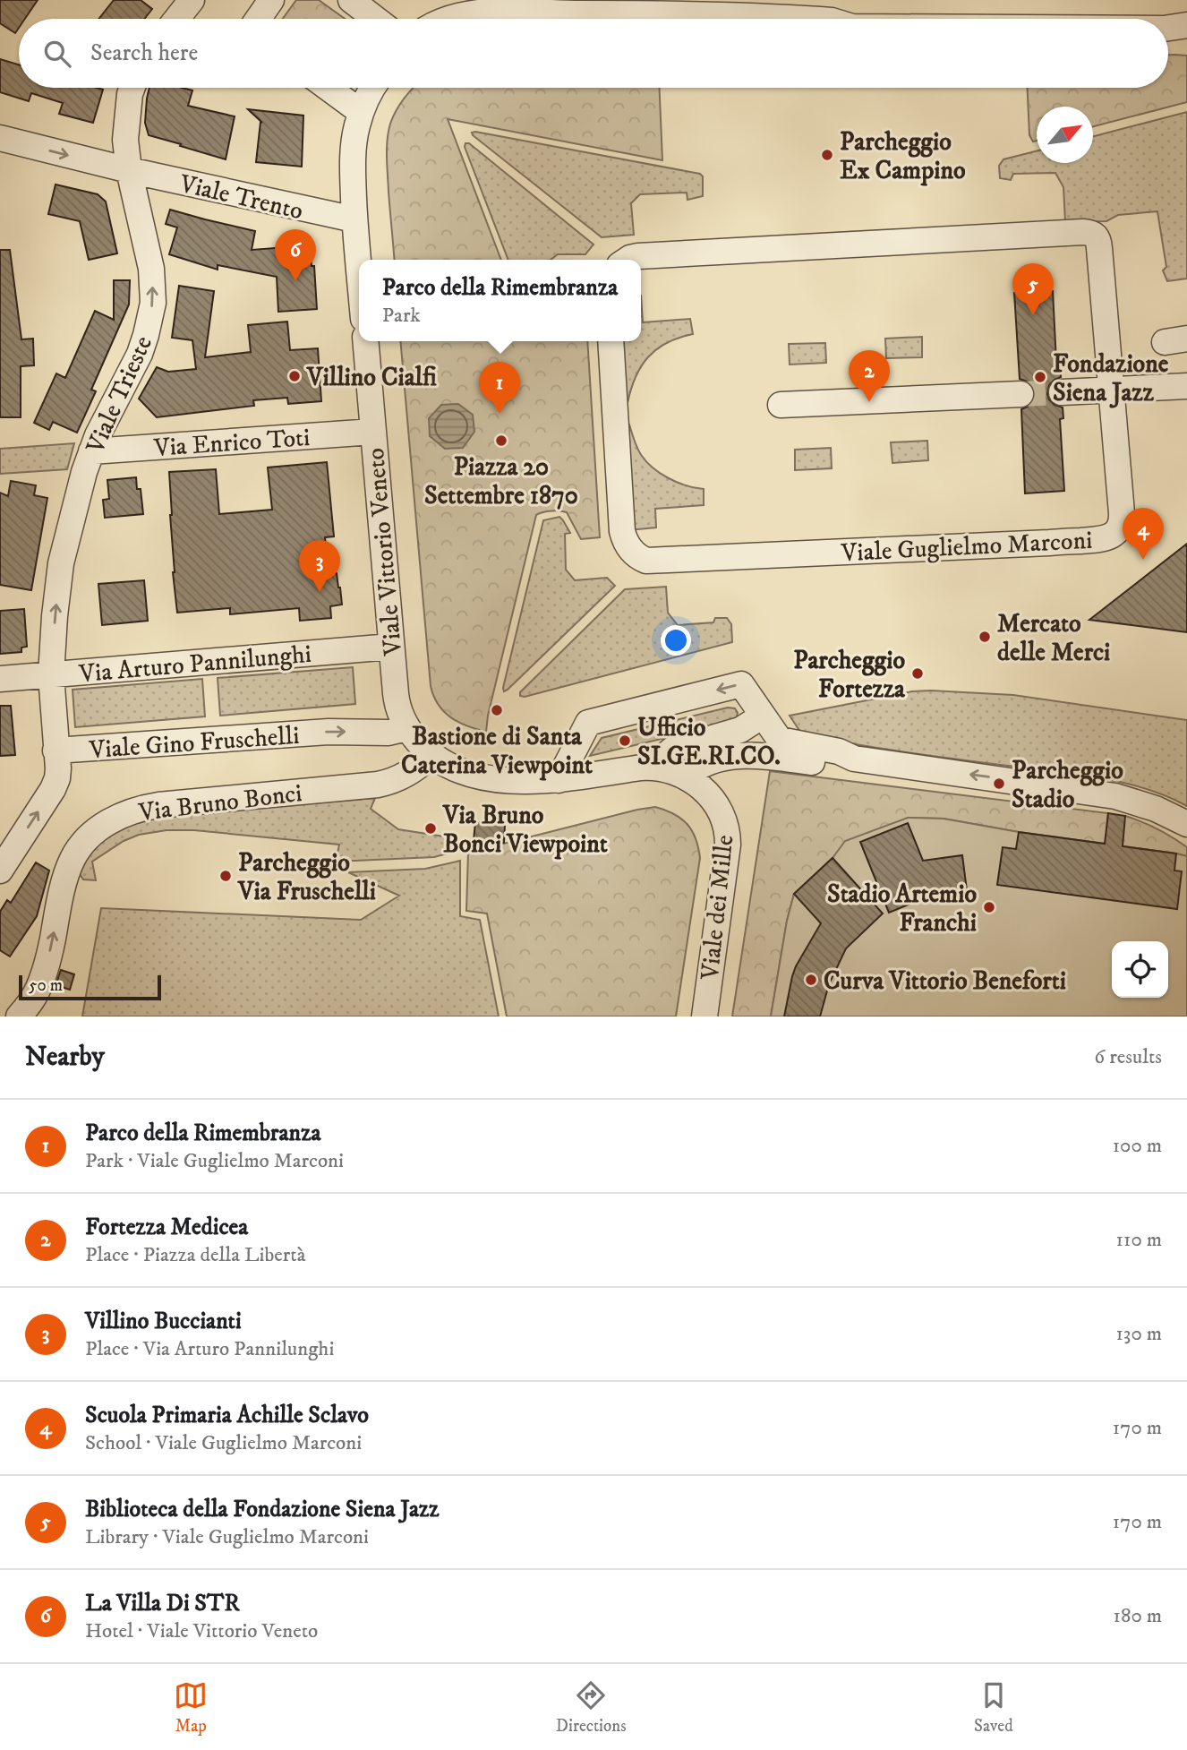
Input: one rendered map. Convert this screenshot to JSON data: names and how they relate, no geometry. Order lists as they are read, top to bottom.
{
  "streets": {
    "street": [
      "Viale Trento",
      "Viale Trieste",
      "Via Enrico Toti",
      "Viale Guglielmo Marconi",
      "Viale Vittorio Veneto",
      "Via Arturo Pannilunghi",
      "Viale Gino Fruschelli",
      "Via Bruno Bonci",
      "Viale dei Mille"
    ]
  },
  "crossings": [
    ["Viale Trento", "Viale Trieste"],
    ["Viale Trieste", "Via Enrico Toti"],
    ["Viale Trieste", "Via Arturo Pannilunghi"],
    ["Viale Trieste", "Viale Gino Fruschelli"],
    ["Via Enrico Toti", "Viale Vittorio Veneto"],
    ["Viale Vittorio Veneto", "Via Arturo Pannilunghi"],
    ["Viale Vittorio Veneto", "Viale Gino Fruschelli"],
    ["Viale Vittorio Veneto", "Via Bruno Bonci"],
    ["Via Arturo Pannilunghi", "Viale Gino Fruschelli"]
  ],
  "one_way": [
    "Viale Trento",
    "Viale Trieste",
    "Viale Gino Fruschelli",
    "Via Bruno Bonci"
  ],
  "places": [
    "Parcheggio Ex Campino",
    "Villino Cialfi",
    "Fondazione Siena Jazz",
    "Piazza 20 Settembre 1870",
    "Mercato delle Merci",
    "Parcheggio Fortezza",
    "Bastione di Santa Caterina Viewpoint",
    "Ufficio SI.GE.RI.CO.",
    "Parcheggio Stadio",
    "Via Bruno Bonci Viewpoint",
    "Parcheggio Via Fruschelli",
    "Stadio Artemio Franchi",
    "Curva Vittorio Beneforti"
  ],
  "scale_bar": "50 m",
  "north": "top right",
  "page": {
    "search": "Search here",
    "pins": [
      "6",
      "5",
      "2",
      "1",
      "4",
      "3"
    ],
    "popup": ["Parco della Rimembranza", "Park"],
    "scale": "50 m",
    "heading": ["Nearby", "6 results"],
    "list": [
      {
        "mark": "1",
        "name": "Parco della Rimembranza",
        "note": "Park · Viale Guglielmo Marconi",
        "value": "100 m"
      },
      {
        "mark": "2",
        "name": "Fortezza Medicea",
        "note": "Place · Piazza della Libertà",
        "value": "110 m"
      },
      {
        "mark": "3",
        "name": "Villino Buccianti",
        "note": "Place · Via Arturo Pannilunghi",
        "value": "130 m"
      },
      {
        "mark": "4",
        "name": "Scuola Primaria Achille Sclavo",
        "note": "School · Viale Guglielmo Marconi",
        "value": "170 m"
      },
      {
        "mark": "5",
        "name": "Biblioteca della Fondazione Siena Jazz",
        "note": "Library · Viale Guglielmo Marconi",
        "value": "170 m"
      },
      {
        "mark": "6",
        "name": "La Villa Di STR",
        "note": "Hotel · Viale Vittorio Veneto",
        "value": "180 m"
      }
    ],
    "nav": ["Map", "Directions", "Saved"]
  }
}
